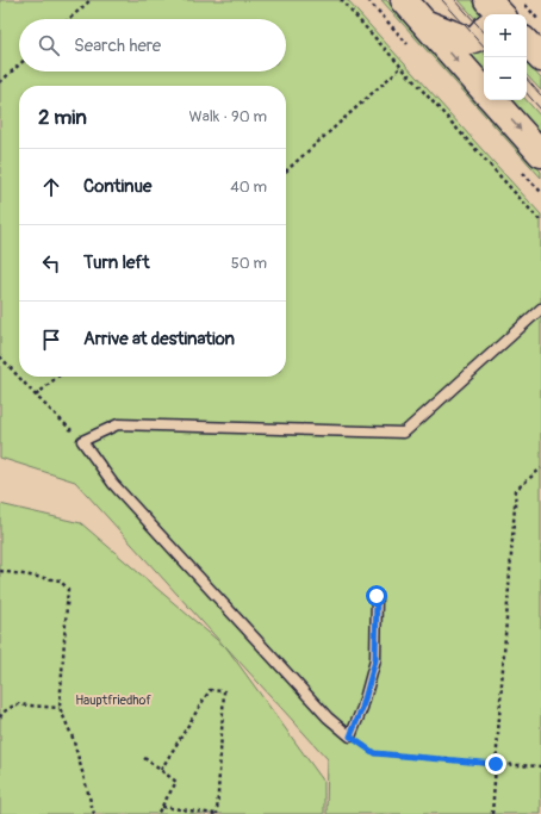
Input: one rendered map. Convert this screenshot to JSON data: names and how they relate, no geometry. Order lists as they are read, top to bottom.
{
  "parks": ["Hauptfriedhof"],
  "page": {
    "map_buttons": ["+", "−"],
    "search": "Search here",
    "heading": ["2 min", "Walk · 90 m"],
    "list": [
      ["Continue", "40 m"],
      ["Turn left", "50 m"],
      "Arrive at destination"
    ]
  }
}
